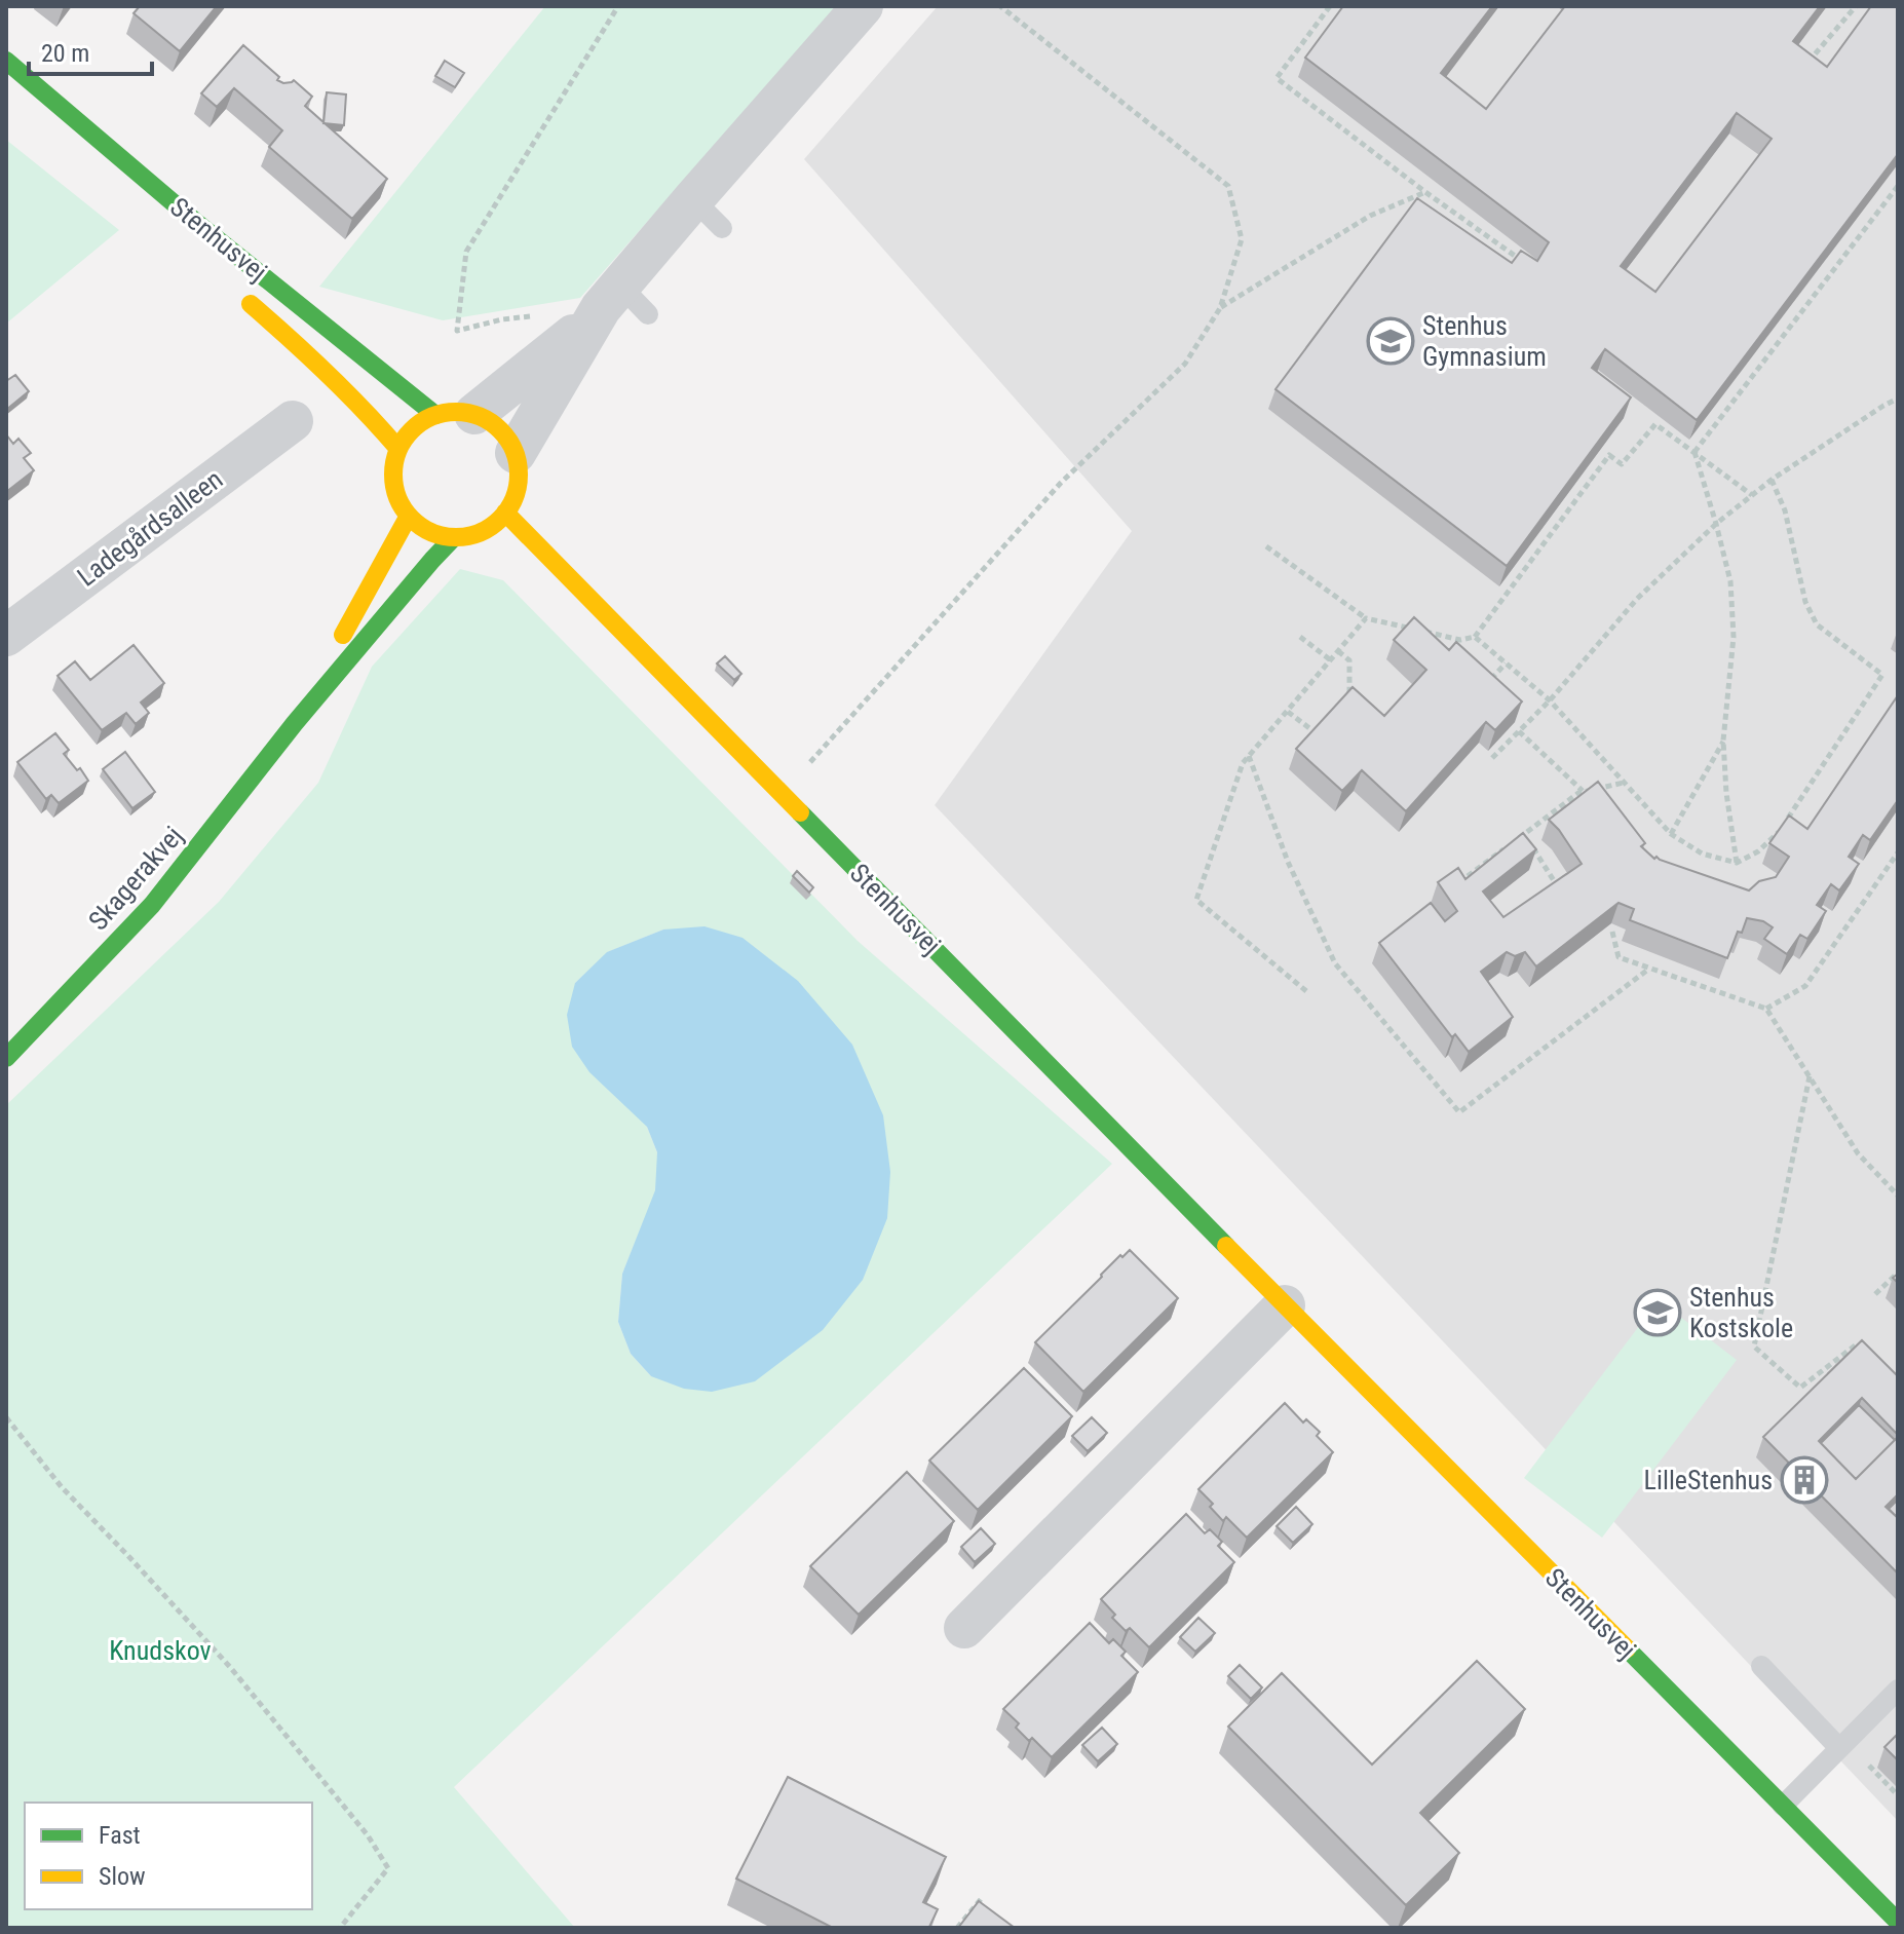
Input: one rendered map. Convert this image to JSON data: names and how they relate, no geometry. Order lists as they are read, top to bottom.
{
  "streets": {
    "street": ["Stenhusvej", "Ladegårdsalleen", "Skagerakvej"]
  },
  "crossings": [
    ["Stenhusvej", "Skagerakvej"]
  ],
  "parks": ["Knudskov"],
  "places": {
    "school or university": ["Stenhus Gymnasium", "Stenhus Kostskole"],
    "building": ["LilleStenhus"]
  },
  "legend": ["Fast", "Slow"],
  "scale_bar": "20 m"
}
